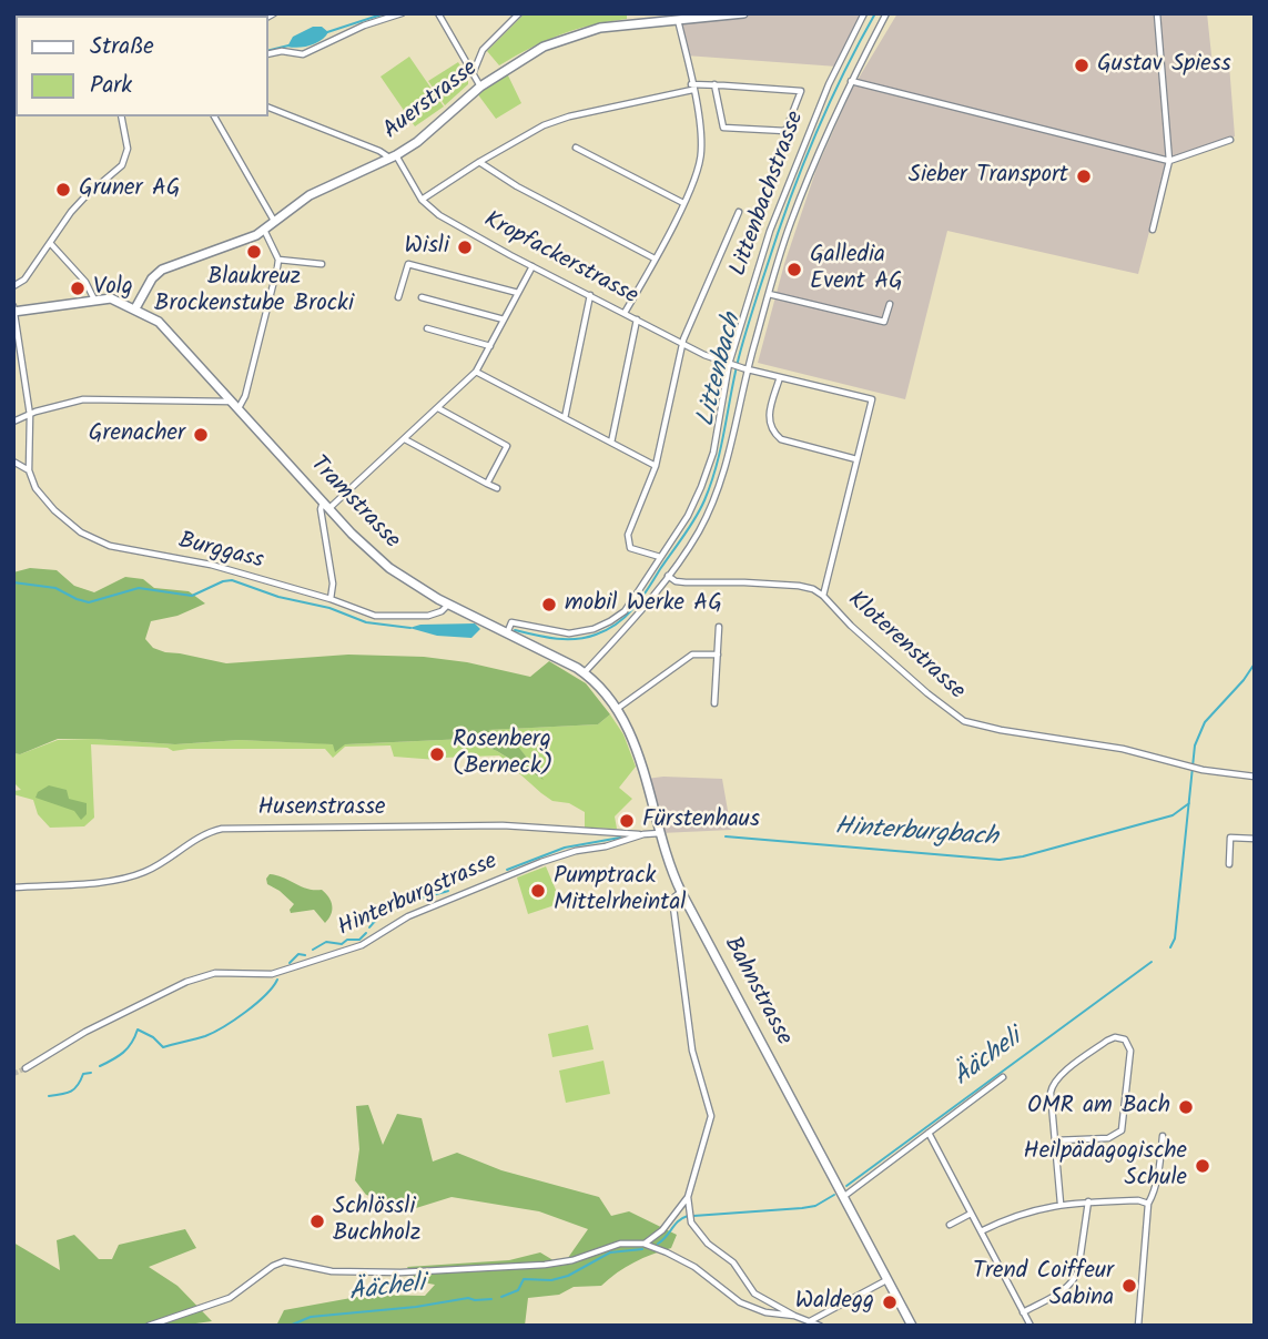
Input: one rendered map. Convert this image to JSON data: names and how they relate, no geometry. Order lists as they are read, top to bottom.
{
  "streets": {
    "main road": ["Auerstrasse", "Tramstrasse", "Bahnstrasse"],
    "street": [
      "Littenbachstrasse",
      "Kropfackerstrasse",
      "Burggass",
      "Kloterenstrasse",
      "Husenstrasse",
      "Hinterburgstrasse"
    ]
  },
  "crossings": [
    ["Auerstrasse", "Kropfackerstrasse"],
    ["Auerstrasse", "Tramstrasse"],
    ["Littenbachstrasse", "Kropfackerstrasse"],
    ["Littenbachstrasse", "Tramstrasse"],
    ["Tramstrasse", "Burggass"],
    ["Tramstrasse", "Bahnstrasse"],
    ["Husenstrasse", "Hinterburgstrasse"],
    ["Hinterburgstrasse", "Bahnstrasse"]
  ],
  "water": ["Littenbach", "Hinterburgbach", "Äächeli"],
  "places": [
    "Gustav Spiess",
    "Sieber Transport",
    "Gruner AG",
    "Wisli",
    "Blaukreuz Brockenstube Brocki",
    "Galledia Event AG",
    "Volg",
    "Grenacher",
    "mobil Werke AG",
    "Rosenberg (Berneck)",
    "Fürstenhaus",
    "Pumptrack Mittelrheintal",
    "OMR am Bach",
    "Heilpädagogische Schule",
    "Schlössli Buchholz",
    "Trend Coiffeur Sabina",
    "Waldegg"
  ],
  "legend": ["Straße", "Park"]
}
